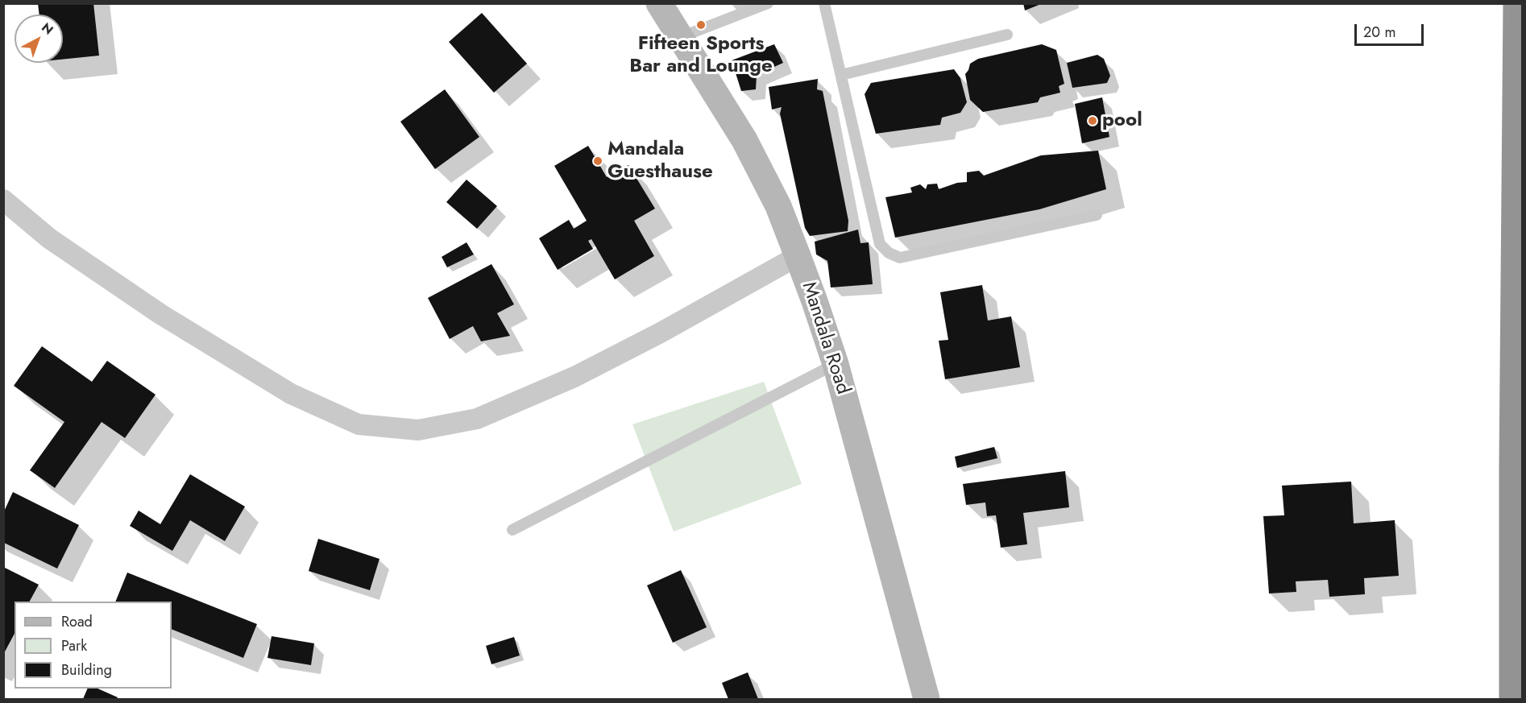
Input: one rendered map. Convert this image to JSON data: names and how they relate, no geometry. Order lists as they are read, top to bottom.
{
  "streets": {
    "street": ["Mandala Road"]
  },
  "places": ["Fifteen Sports Bar and Lounge", "pool", "Mandala Guesthause"],
  "legend": ["Road", "Park", "Building"],
  "scale_bar": "20 m",
  "north": "top right"
}
